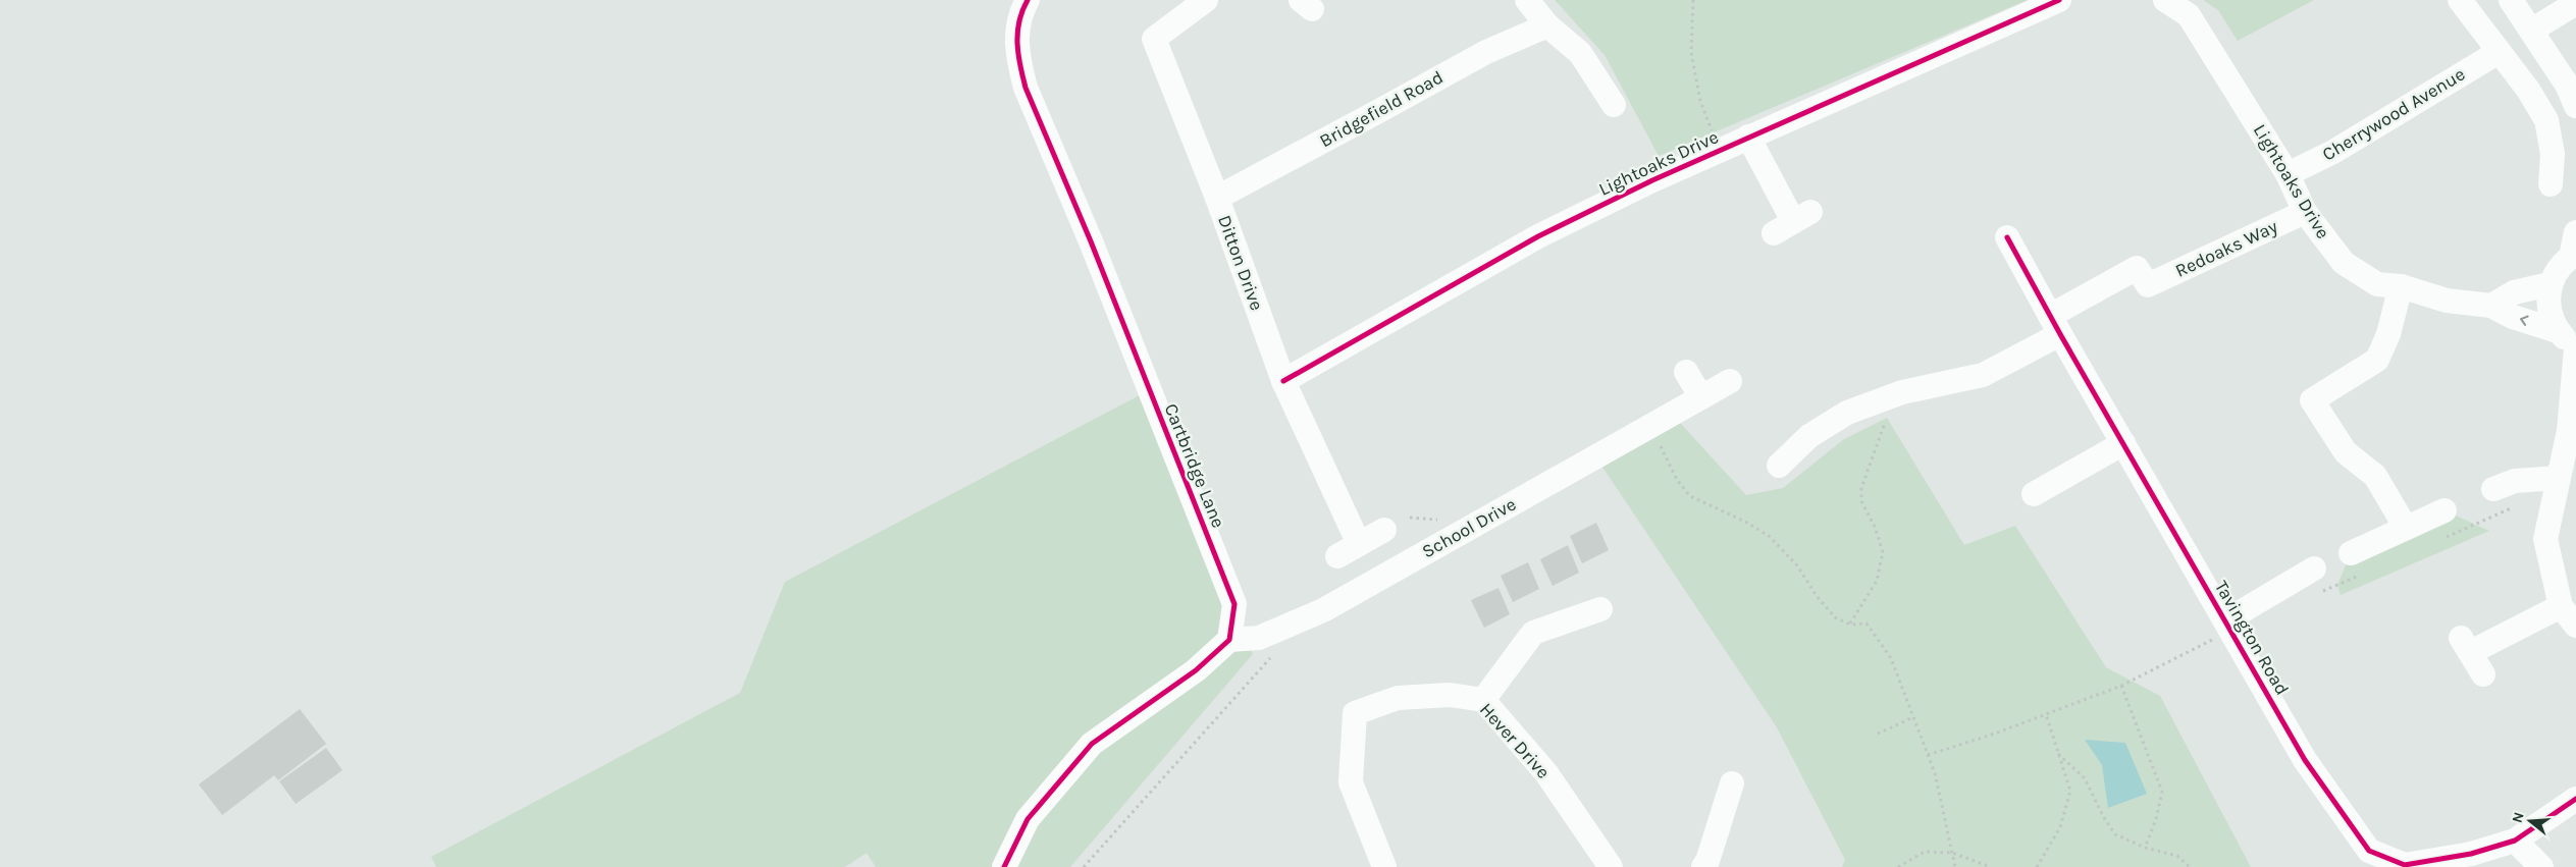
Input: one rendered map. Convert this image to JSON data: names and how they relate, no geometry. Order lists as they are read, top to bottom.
{
  "streets": {
    "street": [
      "Bridgefield Road",
      "Cherrywood Avenue",
      "Lightoaks Drive",
      "Redoaks Way",
      "Ditton Drive",
      "Cartbridge Lane",
      "School Drive",
      "Tavington Road",
      "Hever Drive"
    ]
  },
  "crossings": [
    ["Bridgefield Road", "Ditton Drive"],
    ["Cherrywood Avenue", "Lightoaks Drive"],
    ["Lightoaks Drive", "Redoaks Way"],
    ["Lightoaks Drive", "Ditton Drive"],
    ["Redoaks Way", "Tavington Road"],
    ["Cartbridge Lane", "School Drive"]
  ],
  "north": "left"
}
